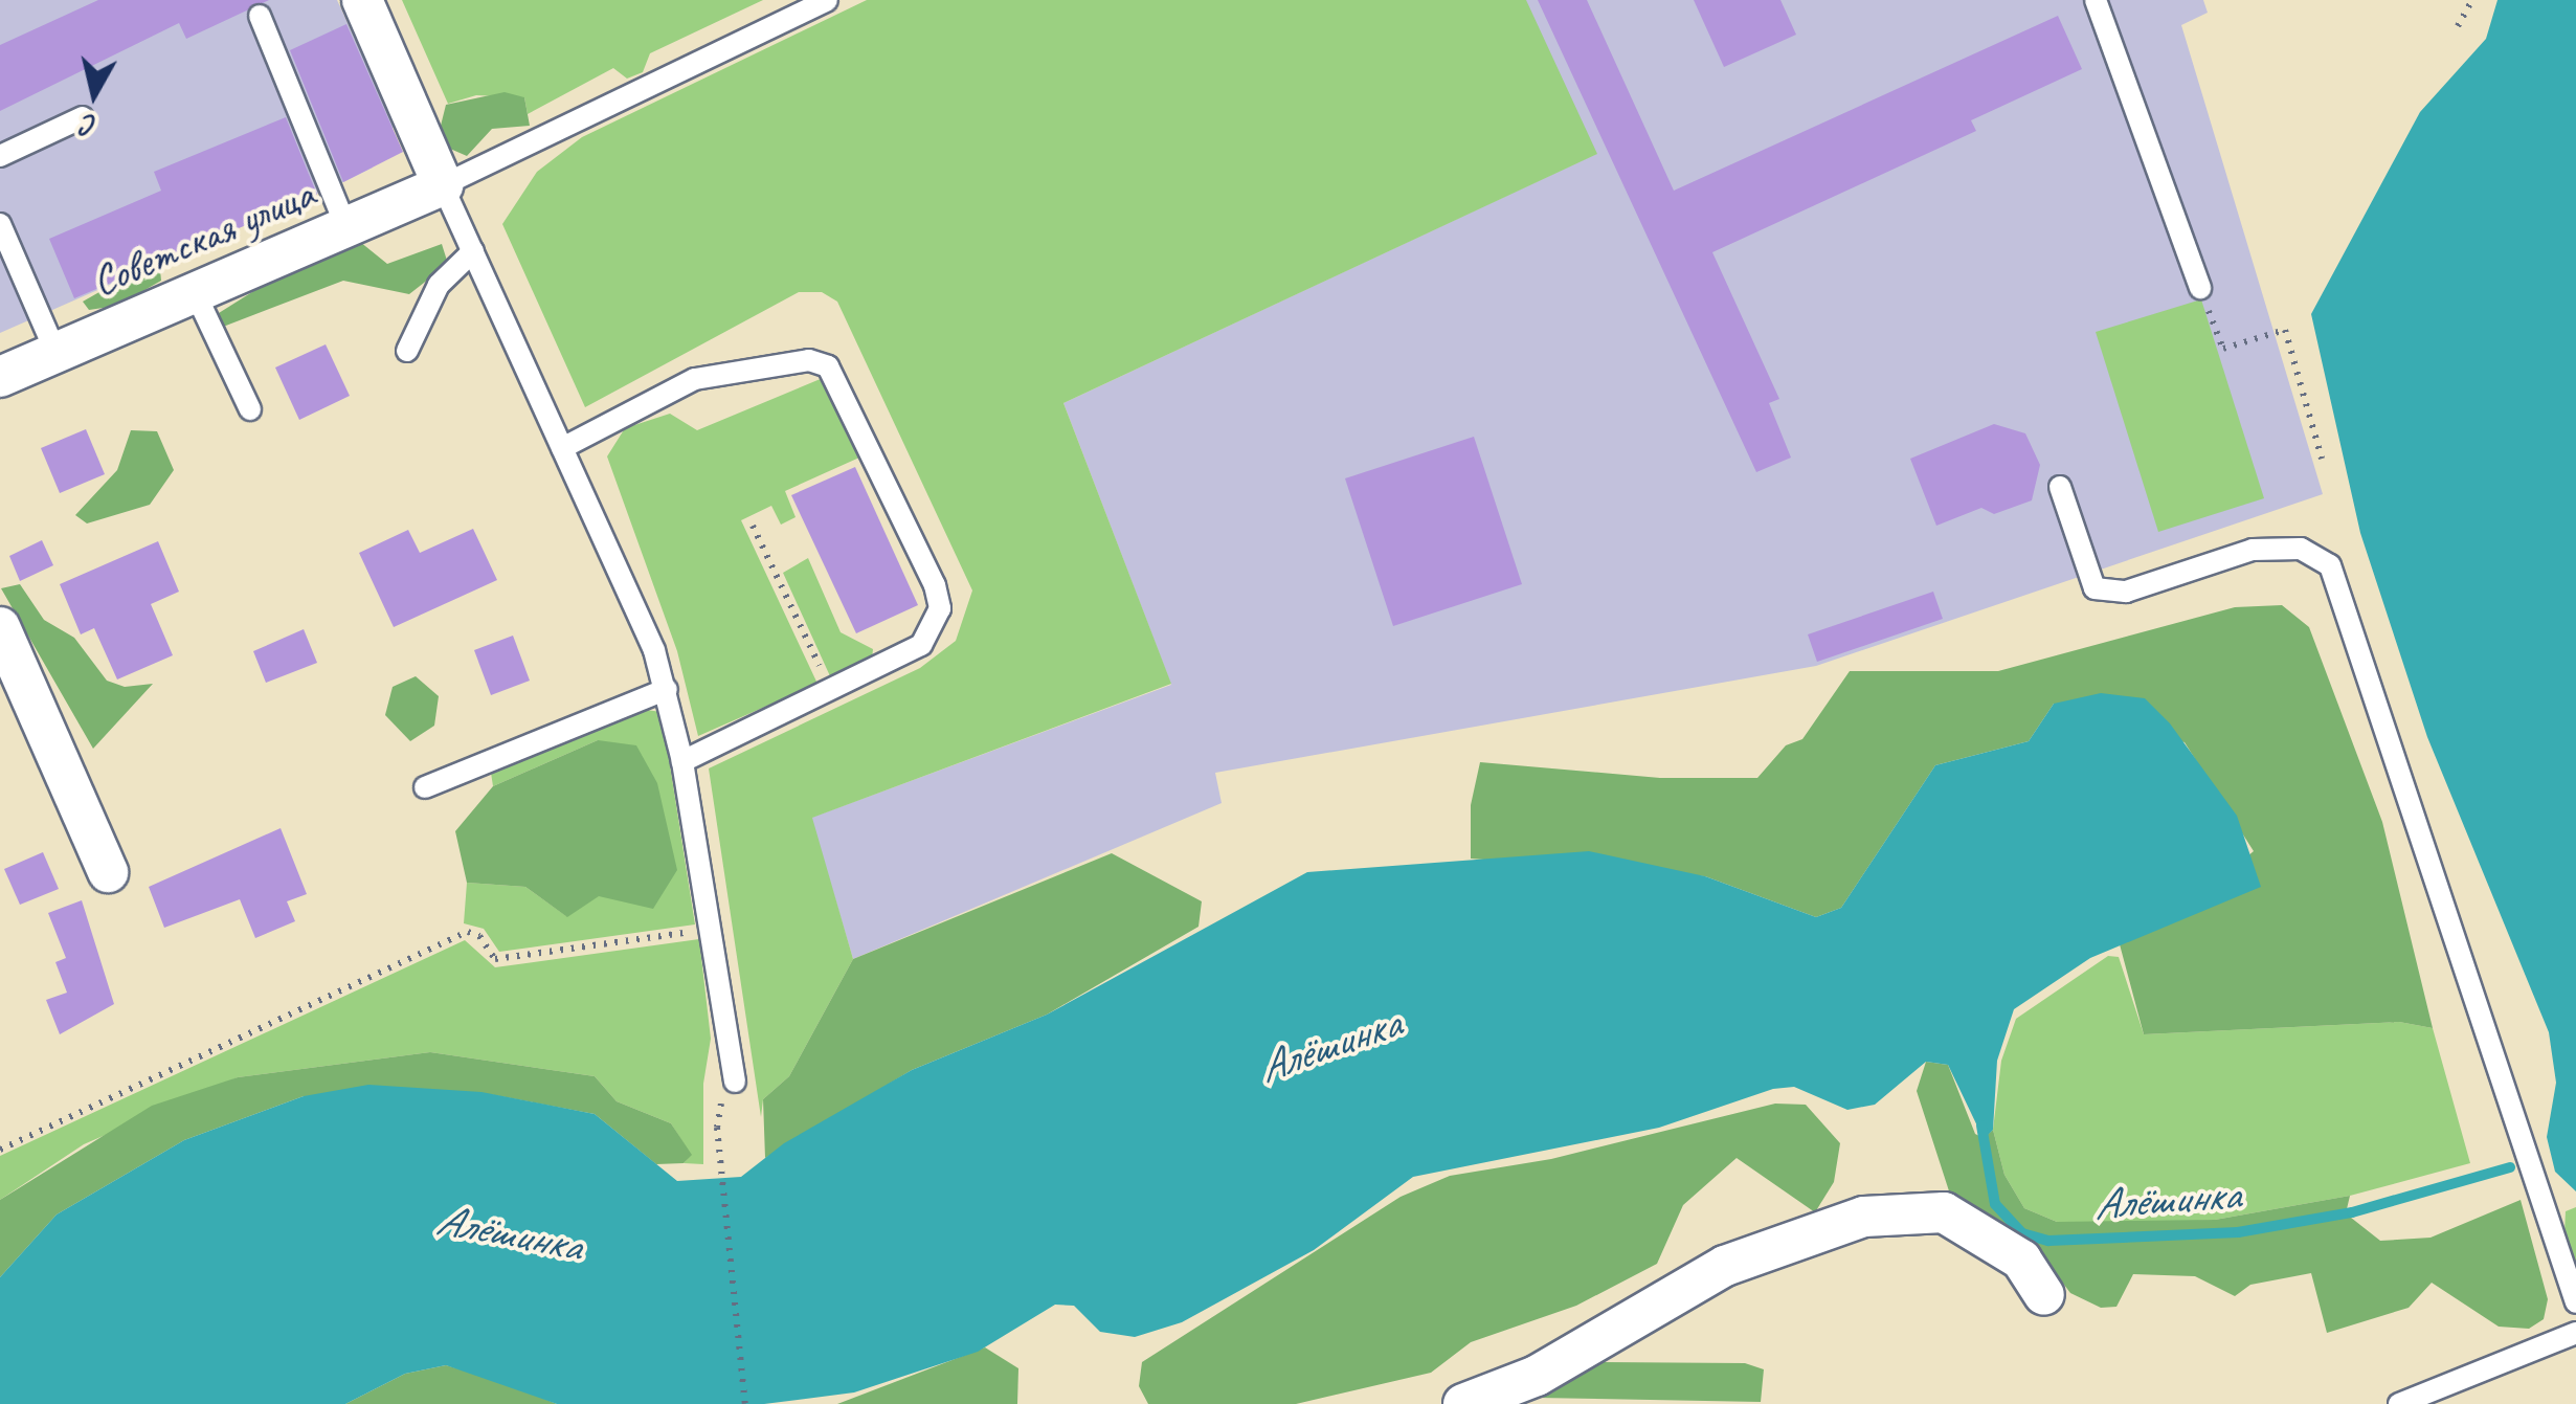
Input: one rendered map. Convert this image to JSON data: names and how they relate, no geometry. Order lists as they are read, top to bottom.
{
  "streets": {
    "street": ["Советская улица"]
  },
  "water": ["Алёшинка"],
  "north": "bottom"
}
